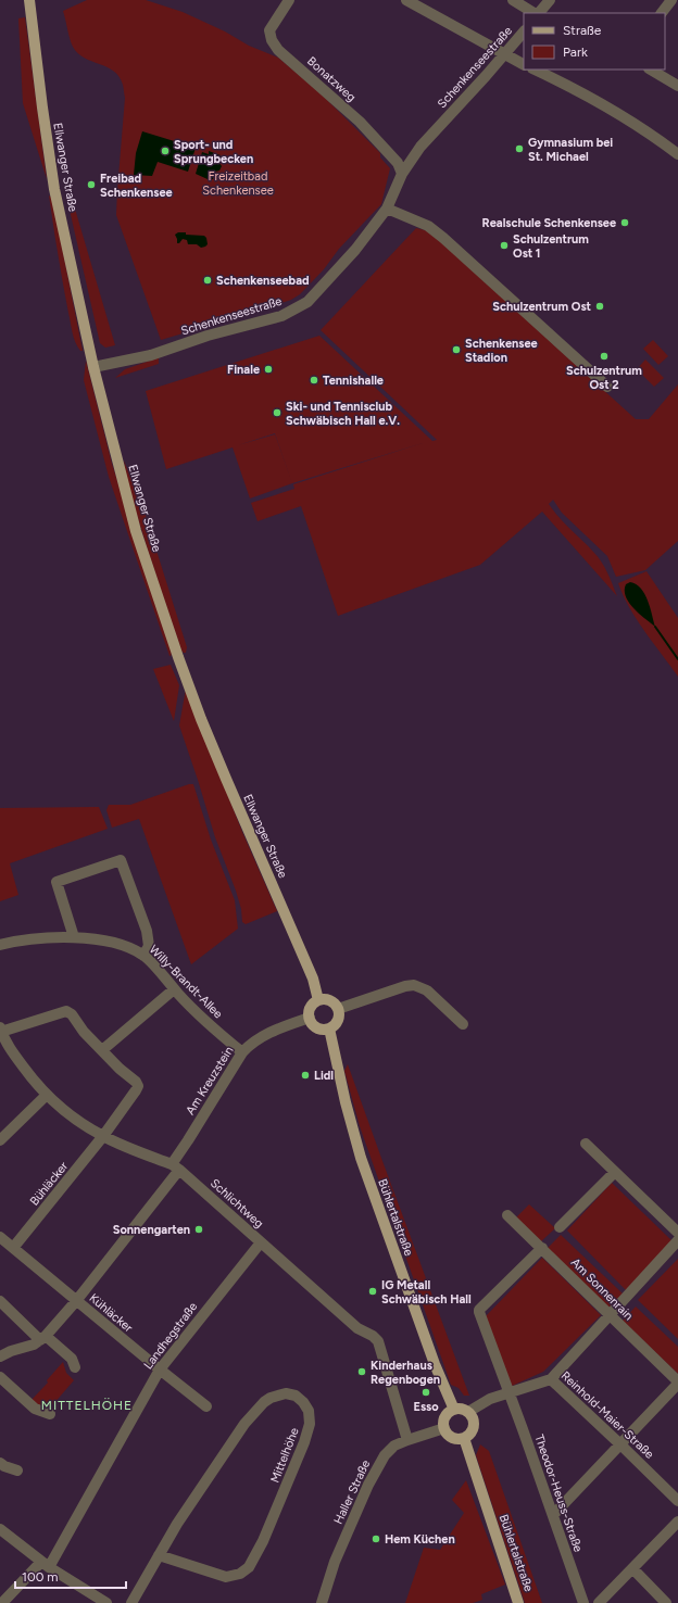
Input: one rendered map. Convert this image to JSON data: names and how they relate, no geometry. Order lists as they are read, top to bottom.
{
  "streets": {
    "main road": ["Ellwanger Straße", "Bühlertalstraße"],
    "street": [
      "Schenkenseestraße",
      "Bonatzweg",
      "Willy-Brandt-Allee",
      "Am Kreuzstein",
      "Bühläcker",
      "Schlichtweg",
      "Am Sonnenrain",
      "Kühläcker",
      "Landhegstraße",
      "Reinhold-Maier-Straße",
      "Mittelhöhe",
      "Haller Straße",
      "Theodor-Heuss-Straße"
    ]
  },
  "crossings": [
    ["Schenkenseestraße", "Bonatzweg"],
    ["Schenkenseestraße", "Ellwanger Straße"],
    ["Ellwanger Straße", "Am Kreuzstein"],
    ["Ellwanger Straße", "Bühlertalstraße"],
    ["Willy-Brandt-Allee", "Am Kreuzstein"],
    ["Am Kreuzstein", "Schlichtweg"],
    ["Am Kreuzstein", "Bühlertalstraße"],
    ["Am Kreuzstein", "Kühläcker"],
    ["Bühläcker", "Schlichtweg"],
    ["Bühläcker", "Kühläcker"],
    ["Schlichtweg", "Landhegstraße"],
    ["Schlichtweg", "Haller Straße"],
    ["Bühlertalstraße", "Reinhold-Maier-Straße"],
    ["Bühlertalstraße", "Haller Straße"],
    ["Am Sonnenrain", "Theodor-Heuss-Straße"],
    ["Kühläcker", "Landhegstraße"],
    ["Reinhold-Maier-Straße", "Haller Straße"],
    ["Reinhold-Maier-Straße", "Theodor-Heuss-Straße"]
  ],
  "districts": ["MITTELHÖHE"],
  "parks": ["Freizeitbad Schenkensee"],
  "places": [
    "Gymnasium bei St. Michael",
    "Sport- und Sprungbecken",
    "Freibad Schenkensee",
    "Realschule Schenkensee",
    "Schulzentrum Ost 1",
    "Schenkenseebad",
    "Schulzentrum Ost",
    "Schenkensee Stadion",
    "Schulzentrum Ost 2",
    "Finale",
    "Tennishalle",
    "Ski- und Tennisclub Schwäbisch Hall e.V.",
    "Lidl",
    "Sonnengarten",
    "IG Metall Schwäbisch Hall",
    "Kinderhaus Regenbogen",
    "Esso",
    "Hem Küchen"
  ],
  "legend": ["Straße", "Park"],
  "scale_bar": "100 m"
}
